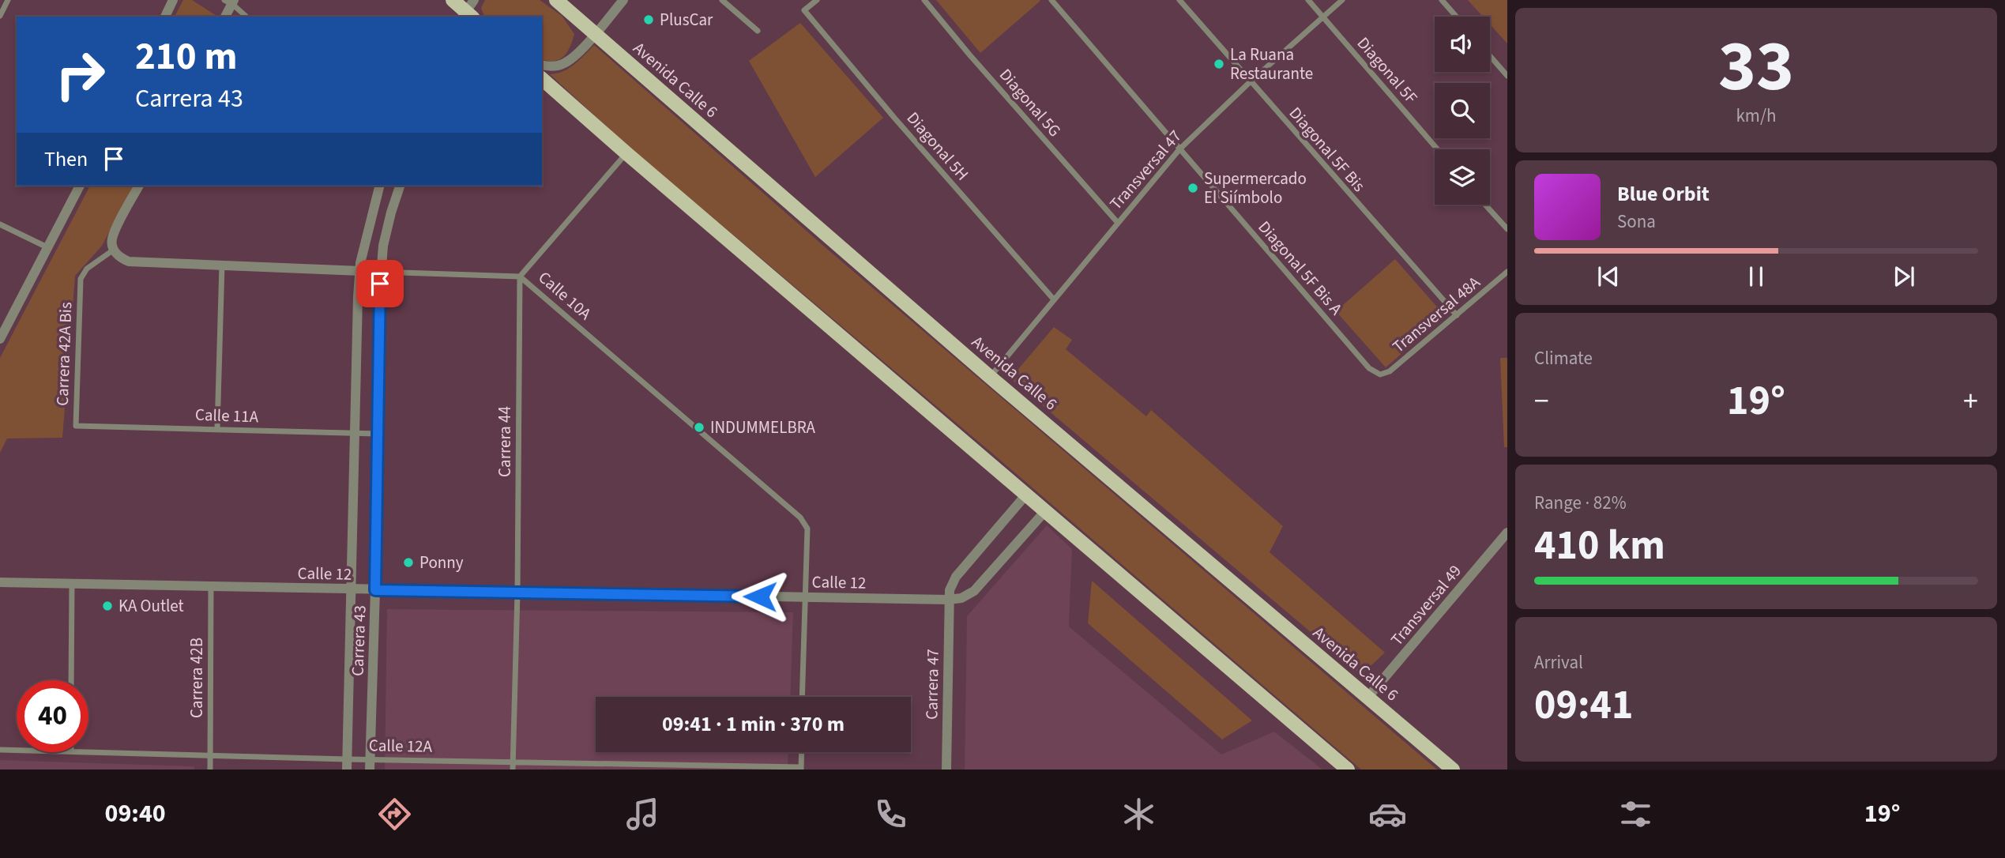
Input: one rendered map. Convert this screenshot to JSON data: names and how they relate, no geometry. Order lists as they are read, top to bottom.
{
  "streets": {
    "main road": ["Avenida Calle 6"],
    "street": [
      "Diagonal 5F",
      "Diagonal 5G",
      "Diagonal 5H",
      "Diagonal 5F Bis",
      "Transversal 47",
      "Diagonal 5F Bis A",
      "Calle 10A",
      "Transversal 48A",
      "Carrera 42A Bis",
      "Calle 11A",
      "Carrera 44",
      "Calle 12",
      "Transversal 49",
      "Carrera 43",
      "Carrera 42B",
      "Carrera 47",
      "Calle 12A"
    ]
  },
  "crossings": [
    ["Diagonal 5F", "Transversal 47"],
    ["Avenida Calle 6", "Transversal 47"],
    ["Avenida Calle 6", "Transversal 49"],
    ["Diagonal 5G", "Transversal 47"],
    ["Diagonal 5H", "Transversal 47"],
    ["Diagonal 5F Bis", "Transversal 47"],
    ["Diagonal 5F Bis", "Transversal 48A"],
    ["Transversal 47", "Diagonal 5F Bis A"],
    ["Diagonal 5F Bis A", "Transversal 48A"],
    ["Calle 10A", "Carrera 42A Bis"],
    ["Calle 10A", "Carrera 44"],
    ["Calle 10A", "Calle 12"],
    ["Calle 10A", "Carrera 43"],
    ["Carrera 42A Bis", "Calle 11A"],
    ["Calle 11A", "Carrera 43"],
    ["Carrera 44", "Calle 12"],
    ["Carrera 44", "Calle 12A"],
    ["Calle 12", "Carrera 43"],
    ["Calle 12", "Carrera 42B"],
    ["Calle 12", "Carrera 47"],
    ["Carrera 43", "Calle 12A"],
    ["Carrera 42B", "Calle 12A"]
  ],
  "places": [
    "PlusCar",
    "La Ruana Restaurante",
    "Supermercado El Siímbolo",
    "INDUMMELBRA",
    "Ponny",
    "KA Outlet"
  ],
  "page": {
    "tile": [
      ["33", "km/h"],
      "Climate",
      ["Range · 82%", "410 km"],
      ["Arrival", "09:41"]
    ],
    "turn": ["210 m", "Carrera 43"],
    "then": "Then",
    "song": ["Blue Orbit", "Sona"],
    "heat": ["−", "19°", "+"],
    "limit": "40",
    "trip": "09:41 · 1 min · 370 m",
    "tabs": ["09:40", "19°"]
  }
}
